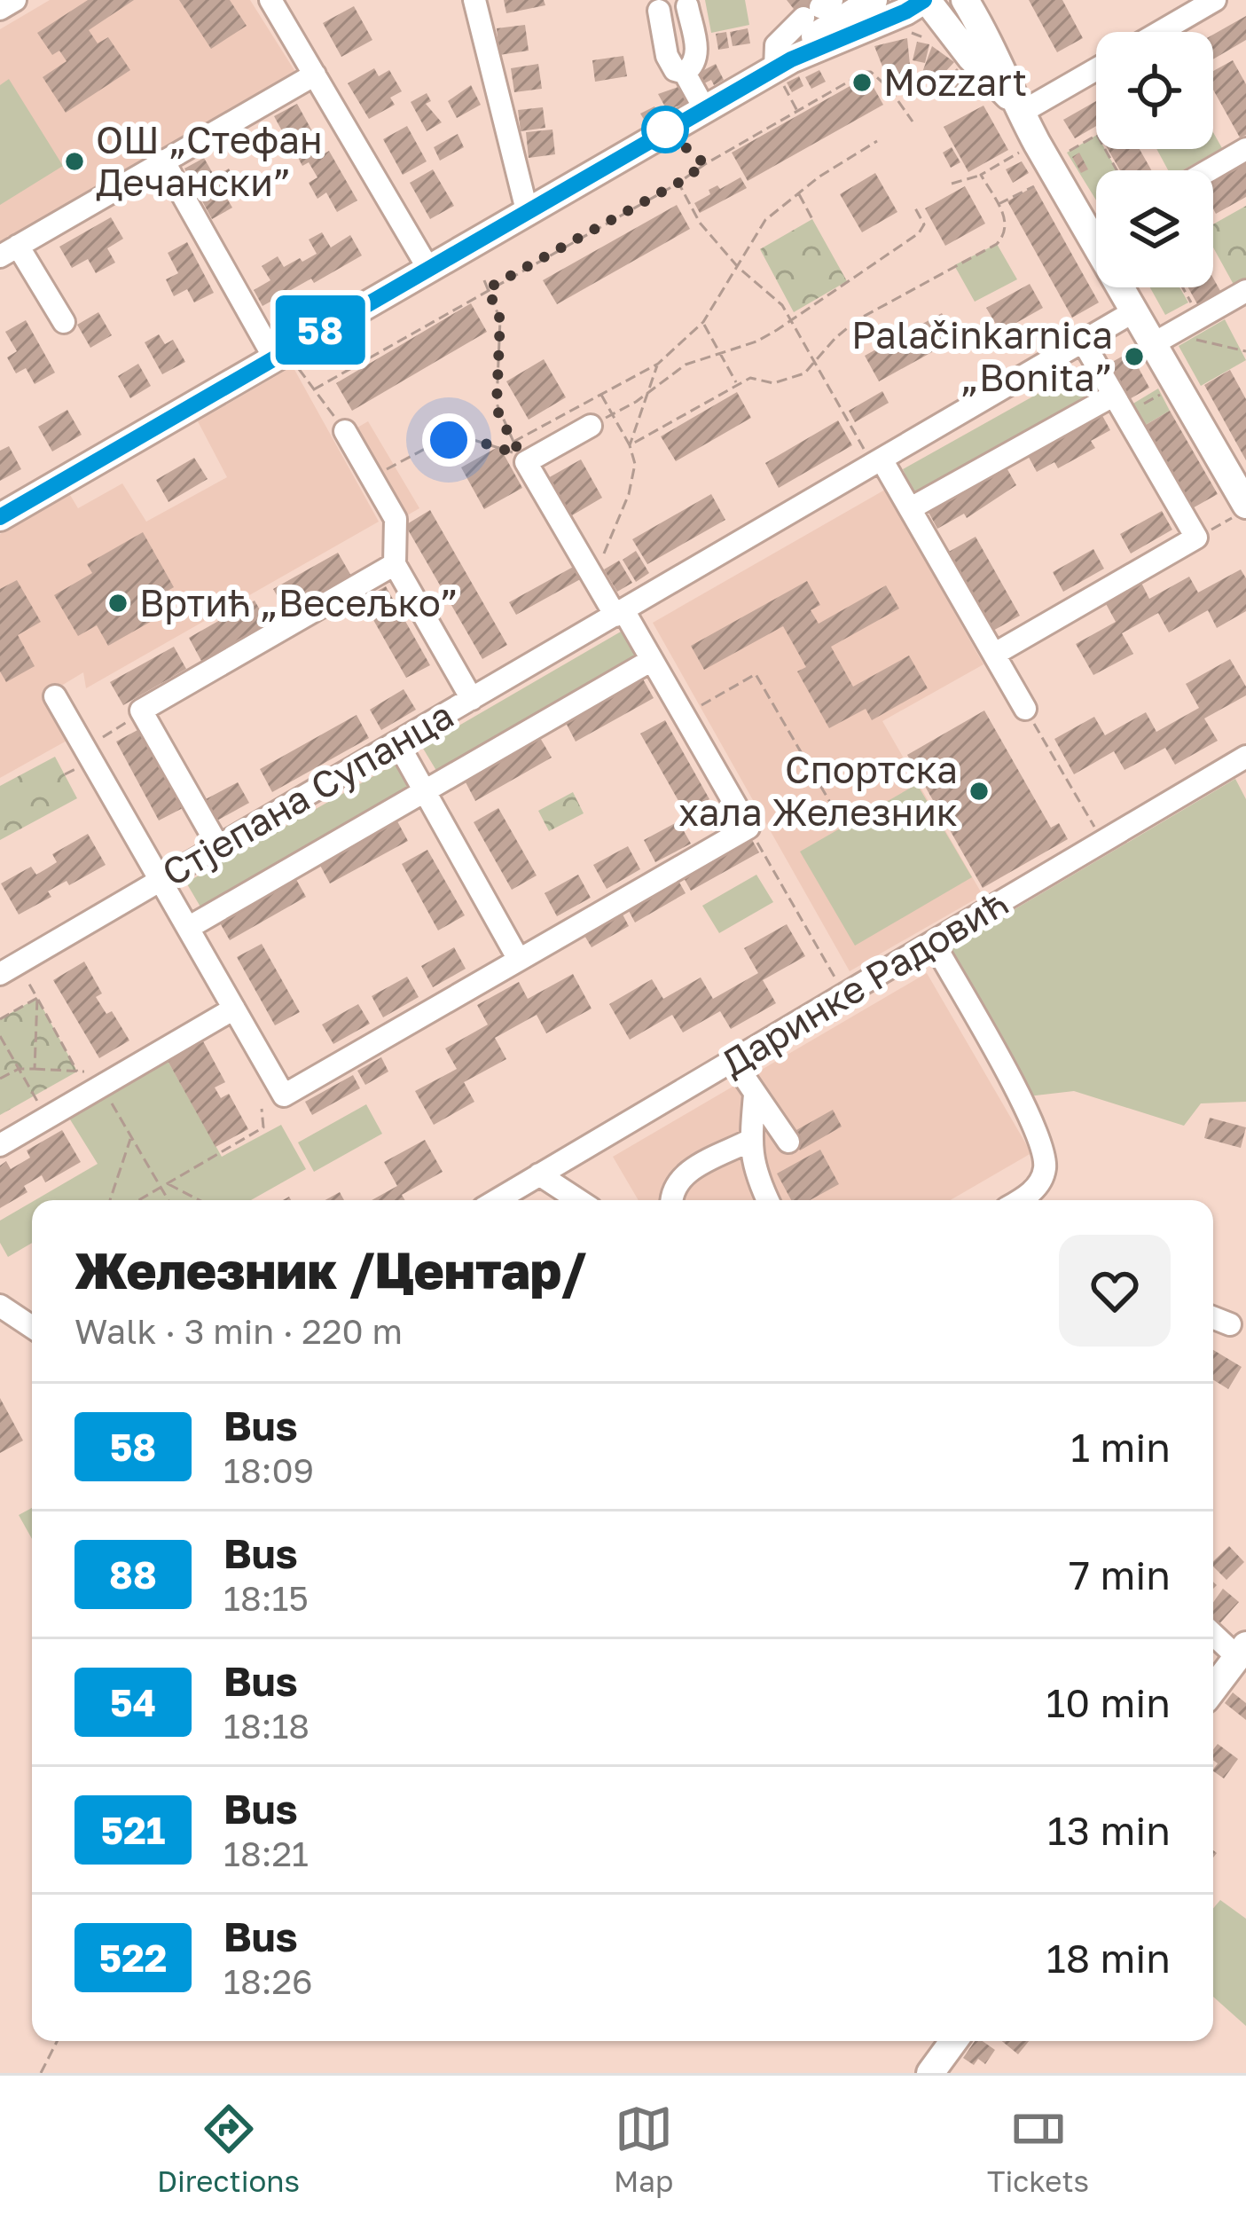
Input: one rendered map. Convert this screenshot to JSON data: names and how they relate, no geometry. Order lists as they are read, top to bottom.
{
  "streets": {
    "street": ["Стјепана Супанца", "Даринке Радовић"]
  },
  "places": [
    "Mozzart",
    "ОШ „Стефан Дечански”",
    "Palačinkarnica „Bonita”",
    "Вртић „Весељко”",
    "Спортска хала Железник"
  ],
  "lines": ["bus line 58"],
  "page": {
    "on_map": "58",
    "heading": ["Железник /Центар/", "Walk · 3 min · 220 m"],
    "list": [
      {
        "mark": "58",
        "name": "Bus",
        "note": "18:09",
        "value": "1 min"
      },
      {
        "mark": "88",
        "name": "Bus",
        "note": "18:15",
        "value": "7 min"
      },
      {
        "mark": "54",
        "name": "Bus",
        "note": "18:18",
        "value": "10 min"
      },
      {
        "mark": "521",
        "name": "Bus",
        "note": "18:21",
        "value": "13 min"
      },
      {
        "mark": "522",
        "name": "Bus",
        "note": "18:26",
        "value": "18 min"
      }
    ],
    "tabs": ["Directions", "Map", "Tickets"]
  }
}
